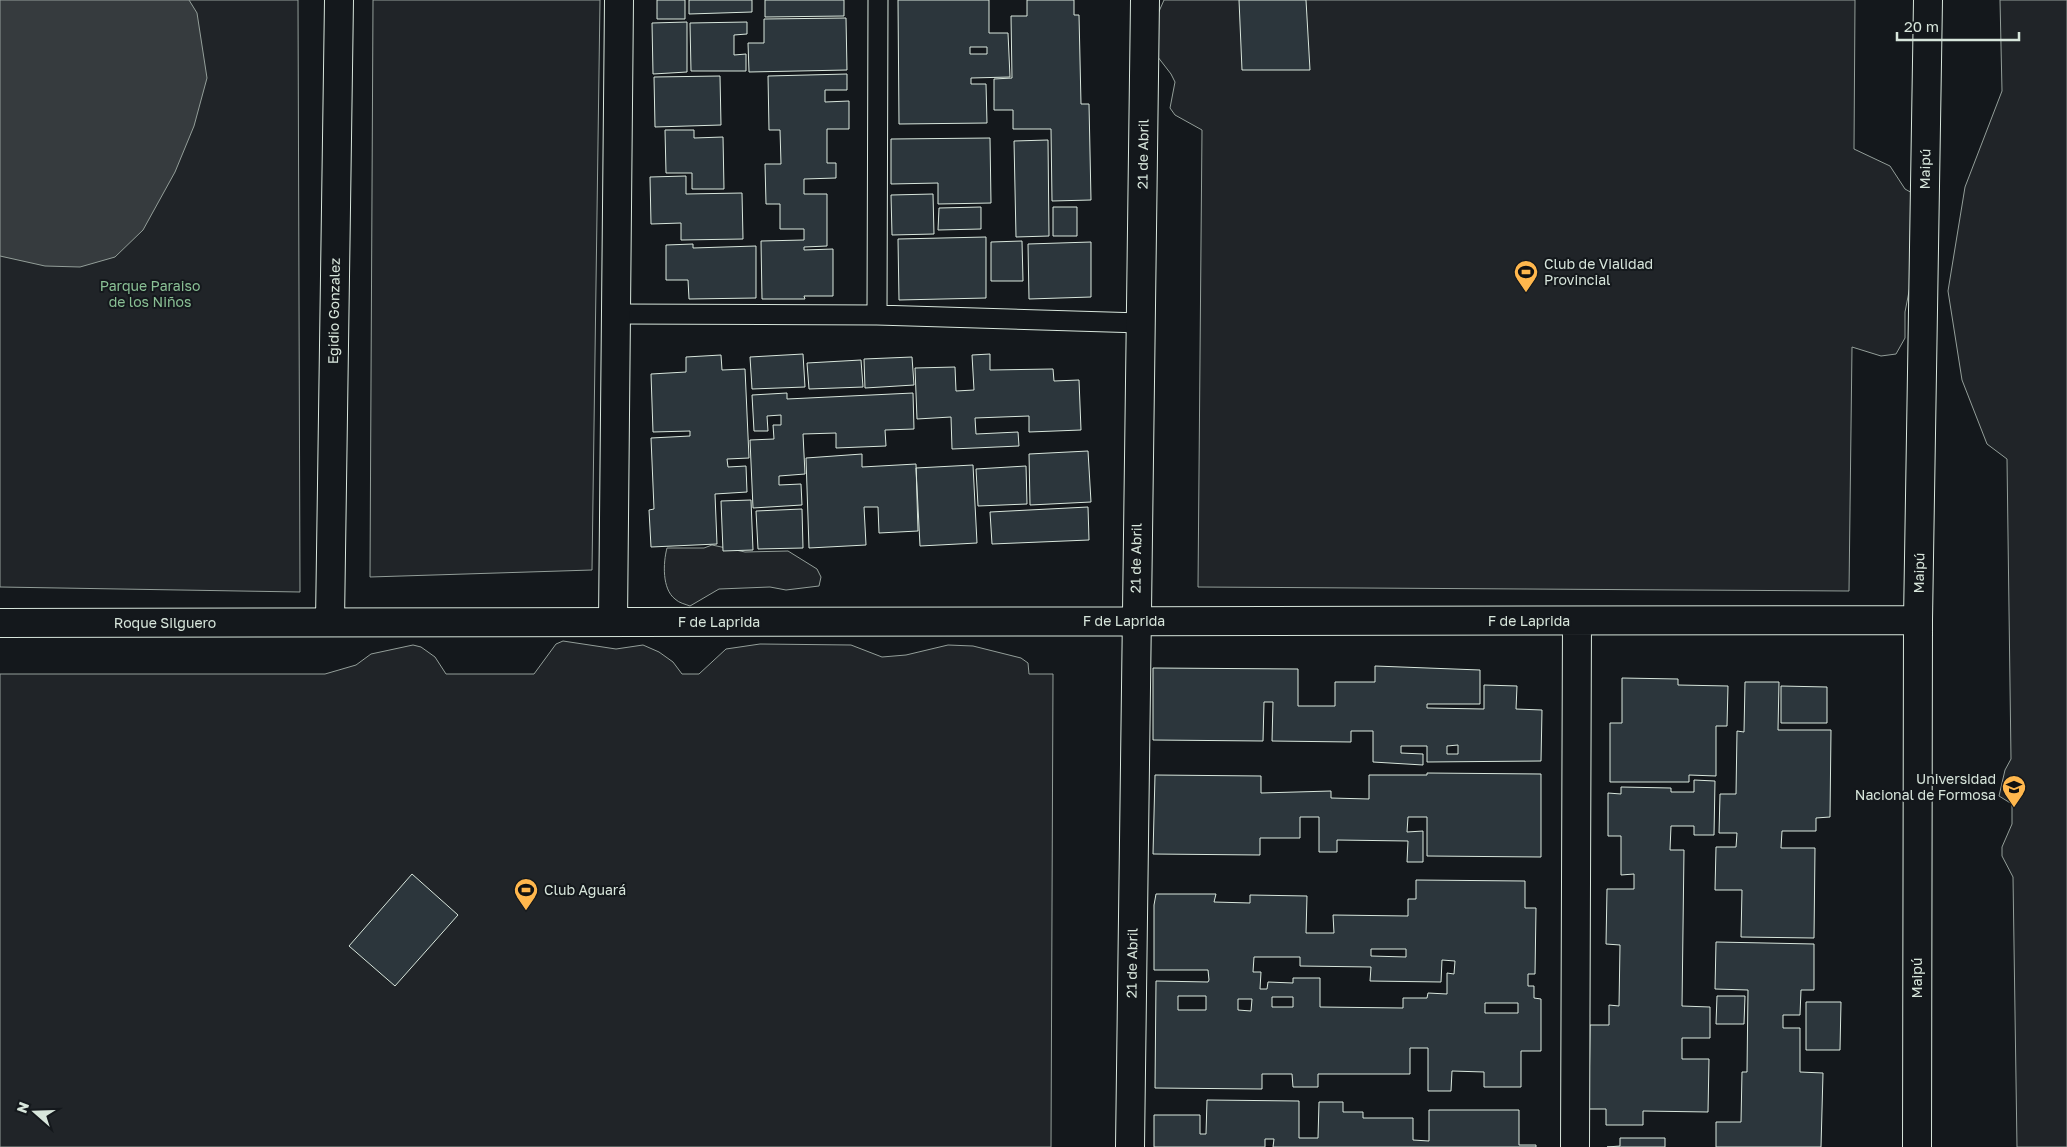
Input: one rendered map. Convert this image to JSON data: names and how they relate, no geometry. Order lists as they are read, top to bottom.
{
  "streets": {
    "street": [
      "21 de Abril",
      "Maipú",
      "Egidio Gonzalez",
      "F de Laprida",
      "Roque Silguero"
    ]
  },
  "crossings": [
    ["21 de Abril", "F de Laprida"],
    ["Maipú", "F de Laprida"],
    ["Egidio Gonzalez", "F de Laprida"],
    ["Egidio Gonzalez", "Roque Silguero"],
    ["F de Laprida", "Roque Silguero"]
  ],
  "parks": ["Parque Paraiso de los Niños"],
  "places": {
    "sports": ["Club de Vialidad Provincial", "Club Aguará"],
    "school or university": ["Universidad Nacional de Formosa"]
  },
  "scale_bar": "20 m",
  "north": "left"
}
